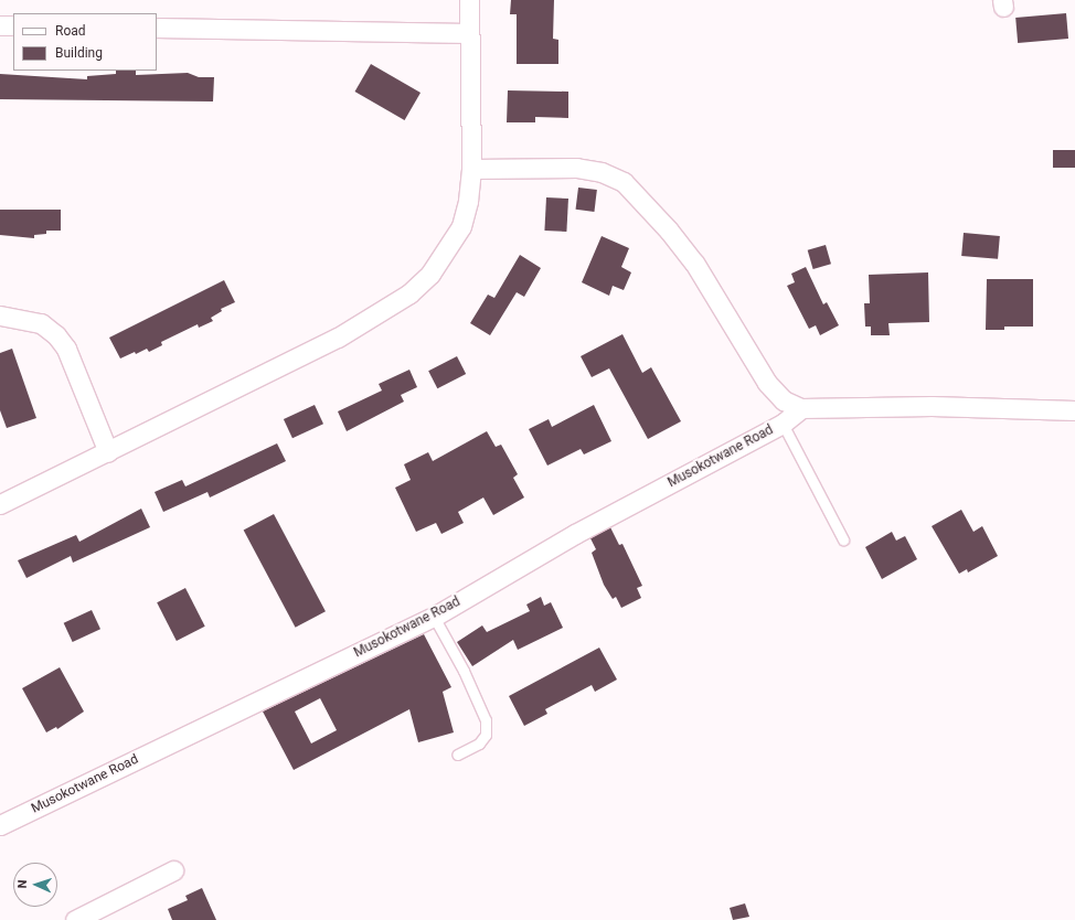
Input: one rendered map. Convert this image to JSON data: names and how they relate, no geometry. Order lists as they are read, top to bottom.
{
  "streets": {
    "street": ["Musokotwane Road"]
  },
  "legend": ["Road", "Building"],
  "north": "left"
}
